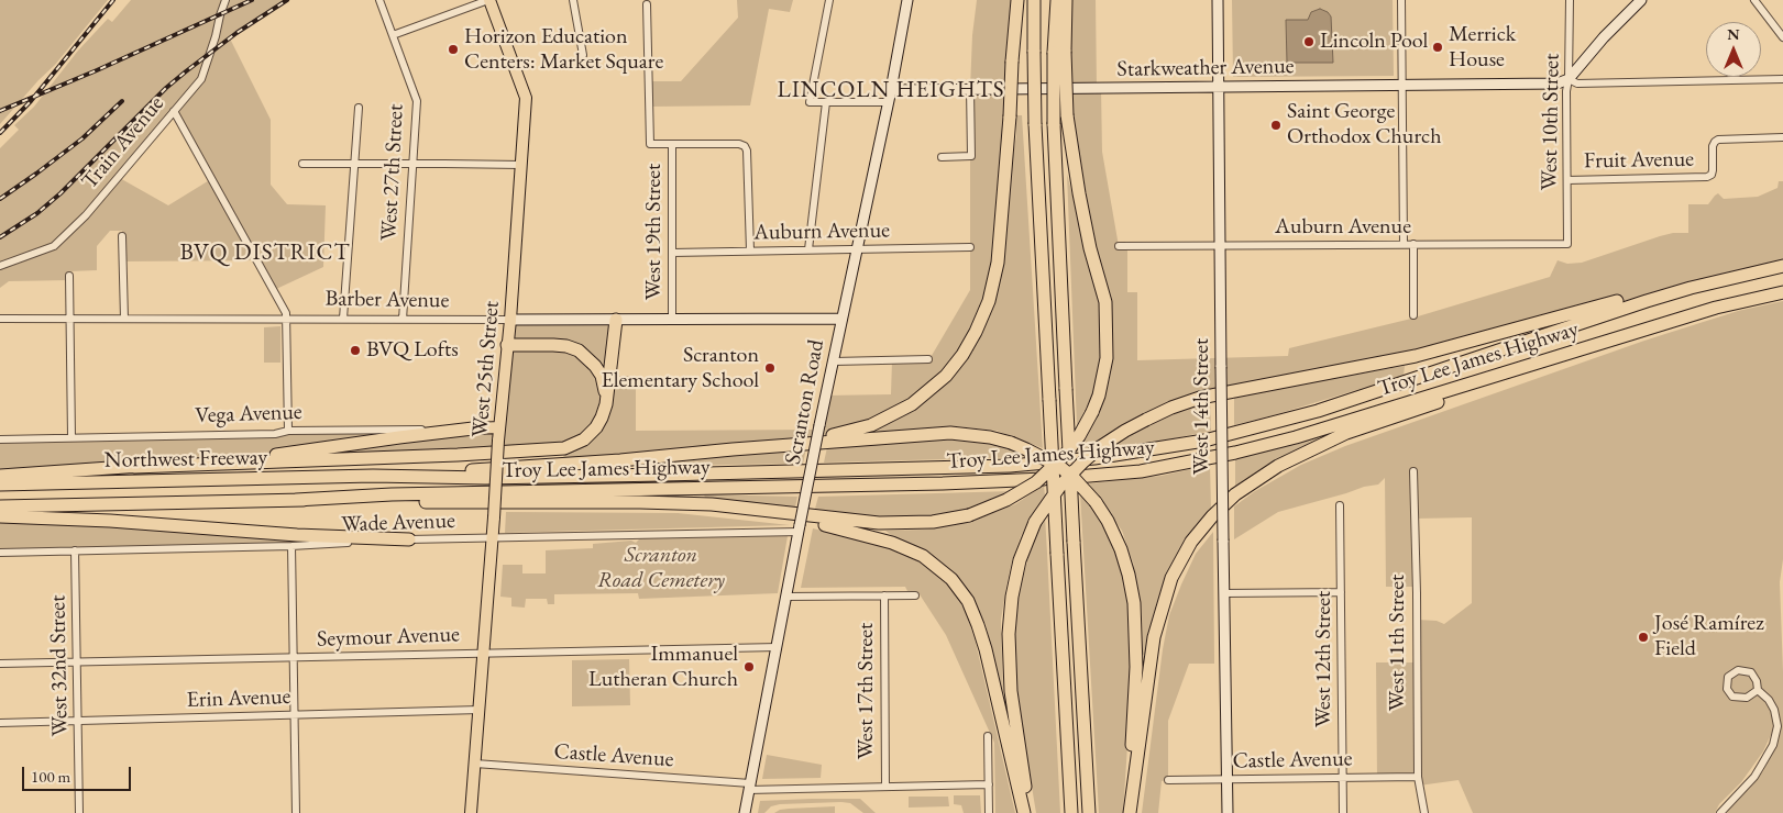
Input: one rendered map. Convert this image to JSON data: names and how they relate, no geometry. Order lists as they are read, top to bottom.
{
  "streets": {
    "highway": ["Troy Lee James Highway", "Northwest Freeway"],
    "main road": ["West 25th Street", "Vega Avenue"],
    "street": [
      "Starkweather Avenue",
      "West 10th Street",
      "Train Avenue",
      "Fruit Avenue",
      "West 27th Street",
      "Auburn Avenue",
      "West 19th Street",
      "Barber Avenue",
      "Scranton Road",
      "West 14th Street",
      "Wade Avenue",
      "Seymour Avenue",
      "West 11th Street",
      "West 12th Street",
      "West 32nd Street",
      "West 17th Street",
      "Erin Avenue",
      "Castle Avenue"
    ]
  },
  "crossings": [
    ["Starkweather Avenue", "West 10th Street"],
    ["Starkweather Avenue", "Scranton Road"],
    ["Starkweather Avenue", "West 14th Street"],
    ["West 10th Street", "Fruit Avenue"],
    ["West 10th Street", "Auburn Avenue"],
    ["West 27th Street", "Barber Avenue"],
    ["Auburn Avenue", "West 19th Street"],
    ["Auburn Avenue", "Scranton Road"],
    ["Auburn Avenue", "West 14th Street"],
    ["West 19th Street", "Barber Avenue"],
    ["Barber Avenue", "West 25th Street"],
    ["Barber Avenue", "Scranton Road"],
    ["Troy Lee James Highway", "Northwest Freeway"],
    ["West 25th Street", "Vega Avenue"],
    ["West 25th Street", "Wade Avenue"],
    ["West 25th Street", "Seymour Avenue"],
    ["West 25th Street", "Erin Avenue"],
    ["West 25th Street", "Castle Avenue"],
    ["Scranton Road", "Wade Avenue"],
    ["Scranton Road", "Seymour Avenue"],
    ["Scranton Road", "Castle Avenue"],
    ["West 14th Street", "Castle Avenue"],
    ["Wade Avenue", "West 32nd Street"],
    ["Seymour Avenue", "West 32nd Street"],
    ["West 11th Street", "Castle Avenue"],
    ["West 12th Street", "Castle Avenue"],
    ["West 32nd Street", "Erin Avenue"],
    ["West 17th Street", "Castle Avenue"]
  ],
  "districts": ["LINCOLN HEIGHTS", "BVQ DISTRICT"],
  "parks": ["Scranton Road Cemetery"],
  "places": [
    "Lincoln Pool",
    "Merrick House",
    "Horizon Education Centers: Market Square",
    "Saint George Orthodox Church",
    "BVQ Lofts",
    "Scranton Elementary School",
    "José Ramírez Field",
    "Immanuel Lutheran Church"
  ],
  "scale_bar": "100 m",
  "north": "top"
}
